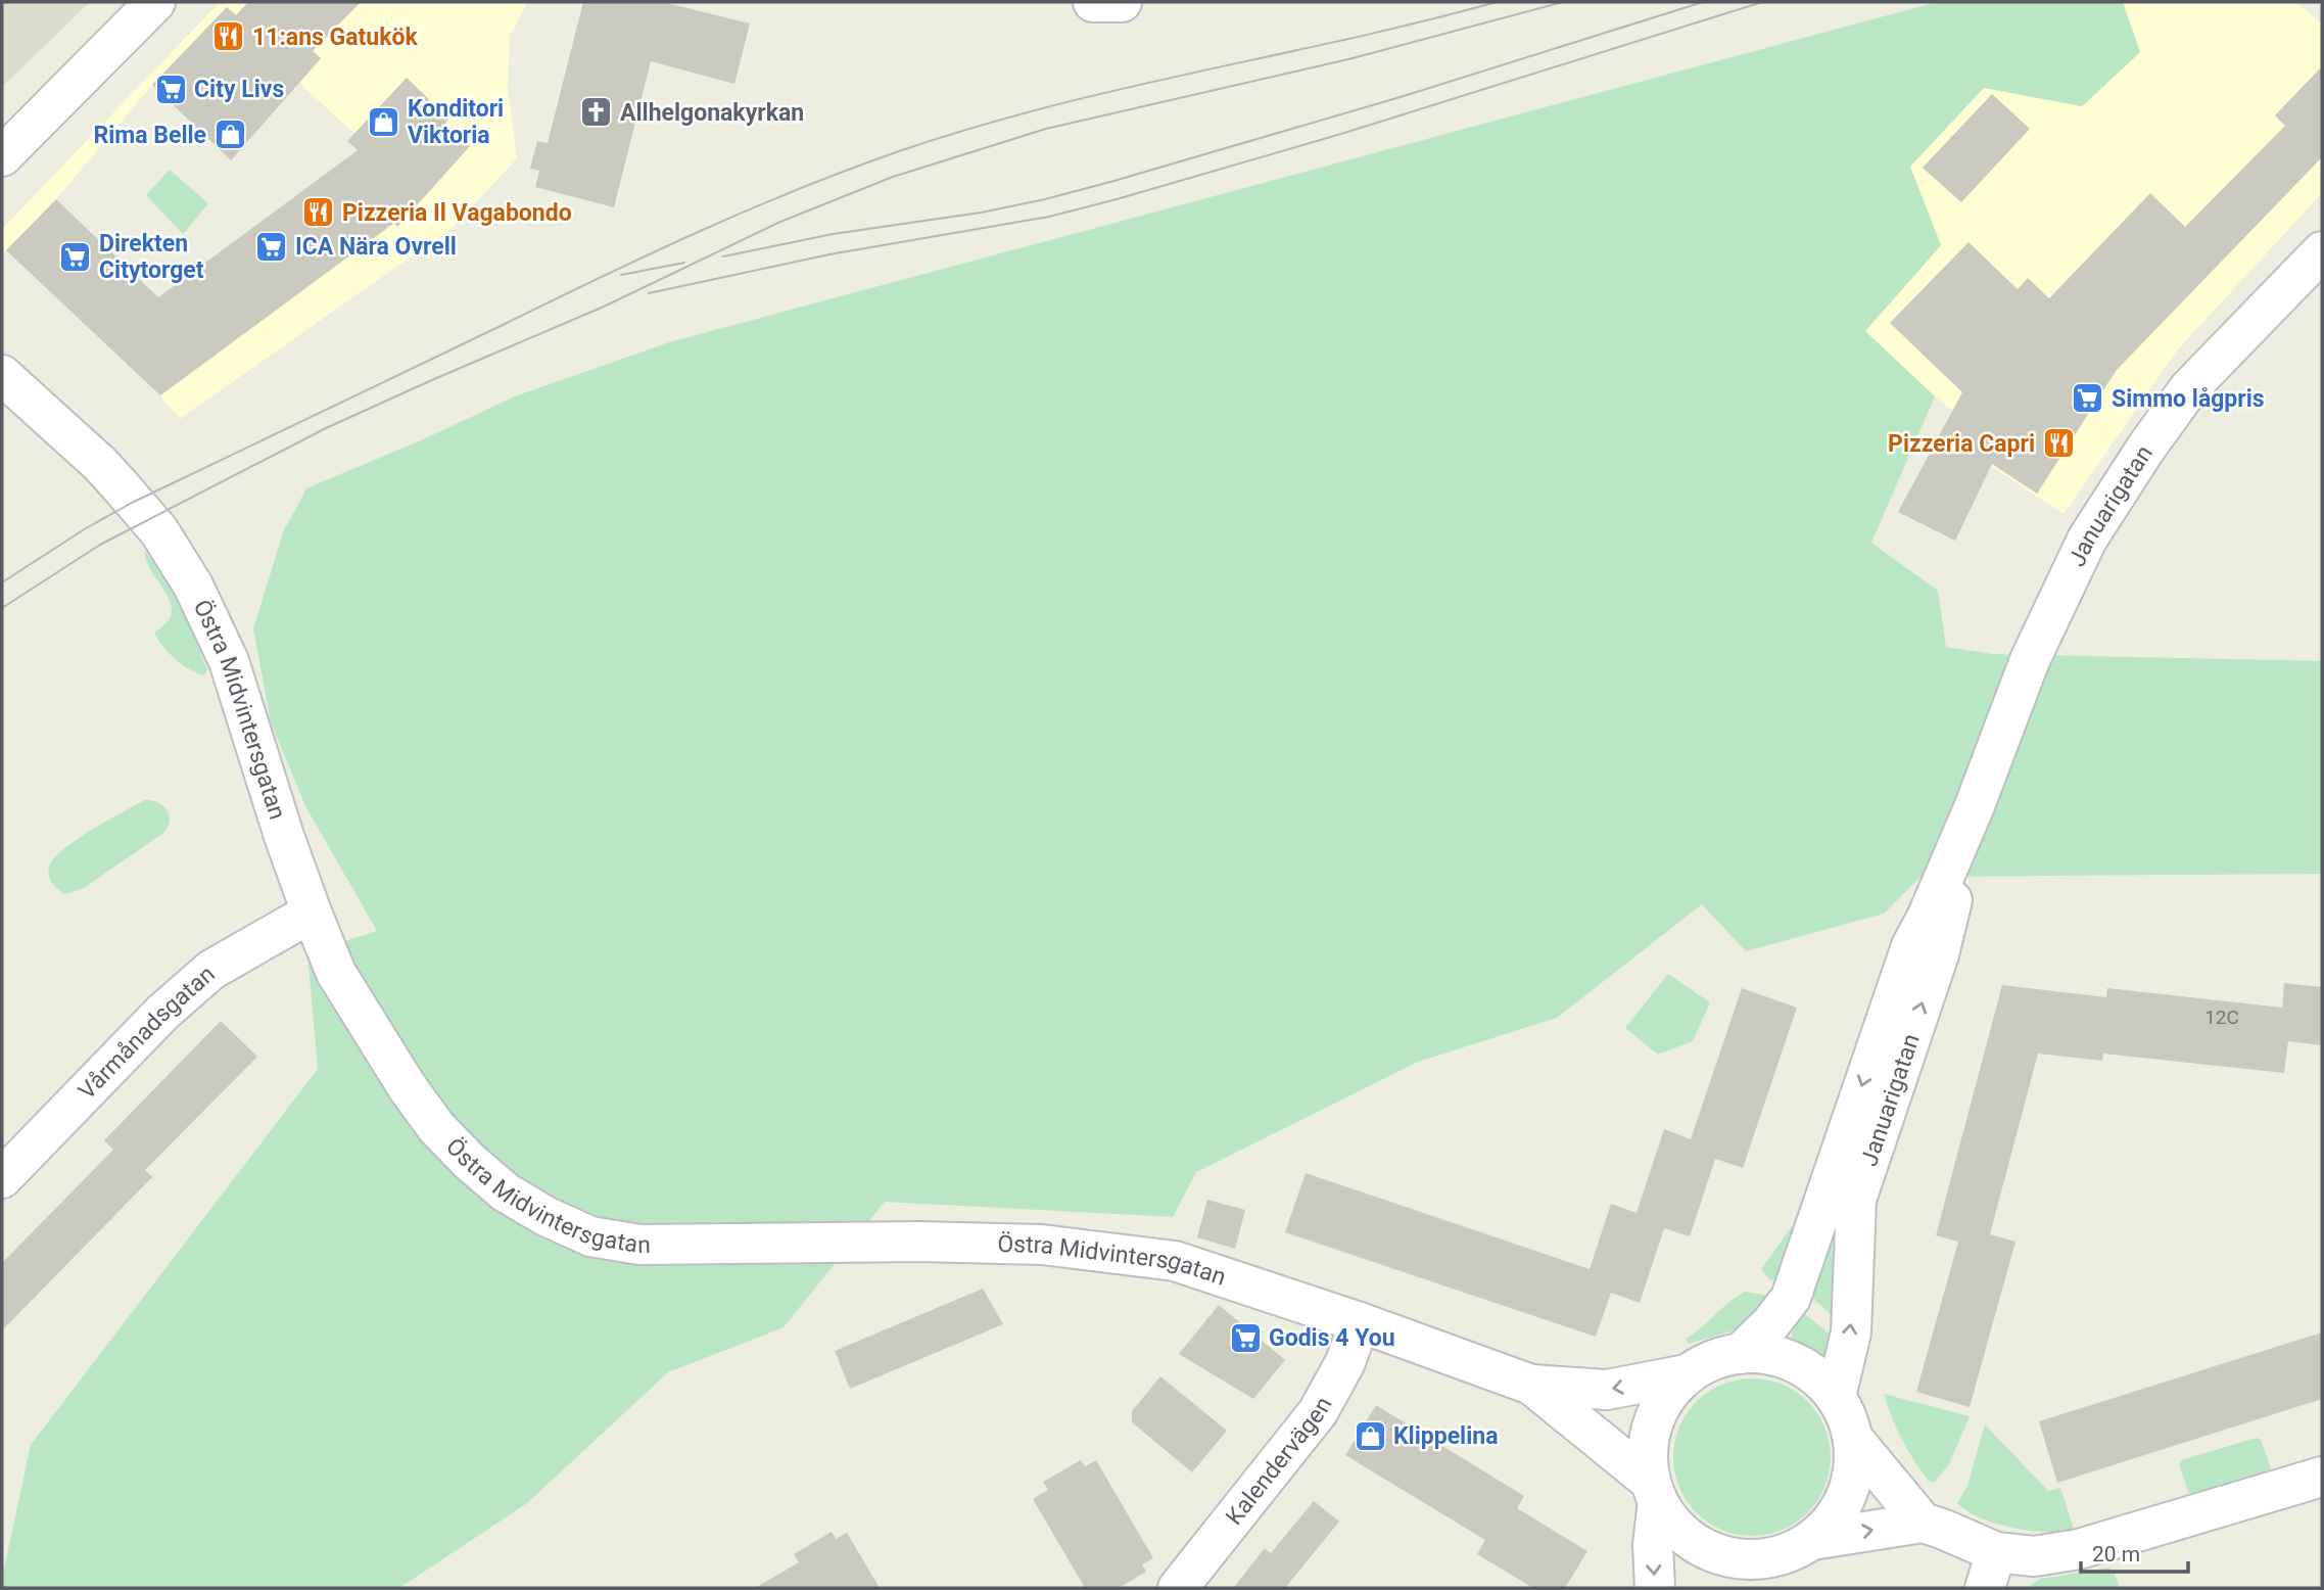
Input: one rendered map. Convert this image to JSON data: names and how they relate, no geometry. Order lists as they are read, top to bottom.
{
  "streets": {
    "street": [
      "Januarigatan",
      "Östra Midvintersgatan",
      "Vårmånadsgatan",
      "Kalendervägen"
    ]
  },
  "crossings": [
    ["Januarigatan", "Östra Midvintersgatan"],
    ["Östra Midvintersgatan", "Vårmånadsgatan"],
    ["Östra Midvintersgatan", "Kalendervägen"]
  ],
  "places": {
    "restaurant": ["11:ans Gatukök", "Pizzeria Il Vagabondo", "Pizzeria Capri"],
    "supermarket": [
      "City Livs",
      "ICA Nära Ovrell",
      "Direkten Citytorget",
      "Simmo lågpris",
      "Godis 4 You"
    ],
    "church": ["Allhelgonakyrkan"],
    "shop": ["Konditori Viktoria", "Rima Belle", "Klippelina"]
  },
  "house_numbers": ["12C"],
  "scale_bar": "20 m"
}
